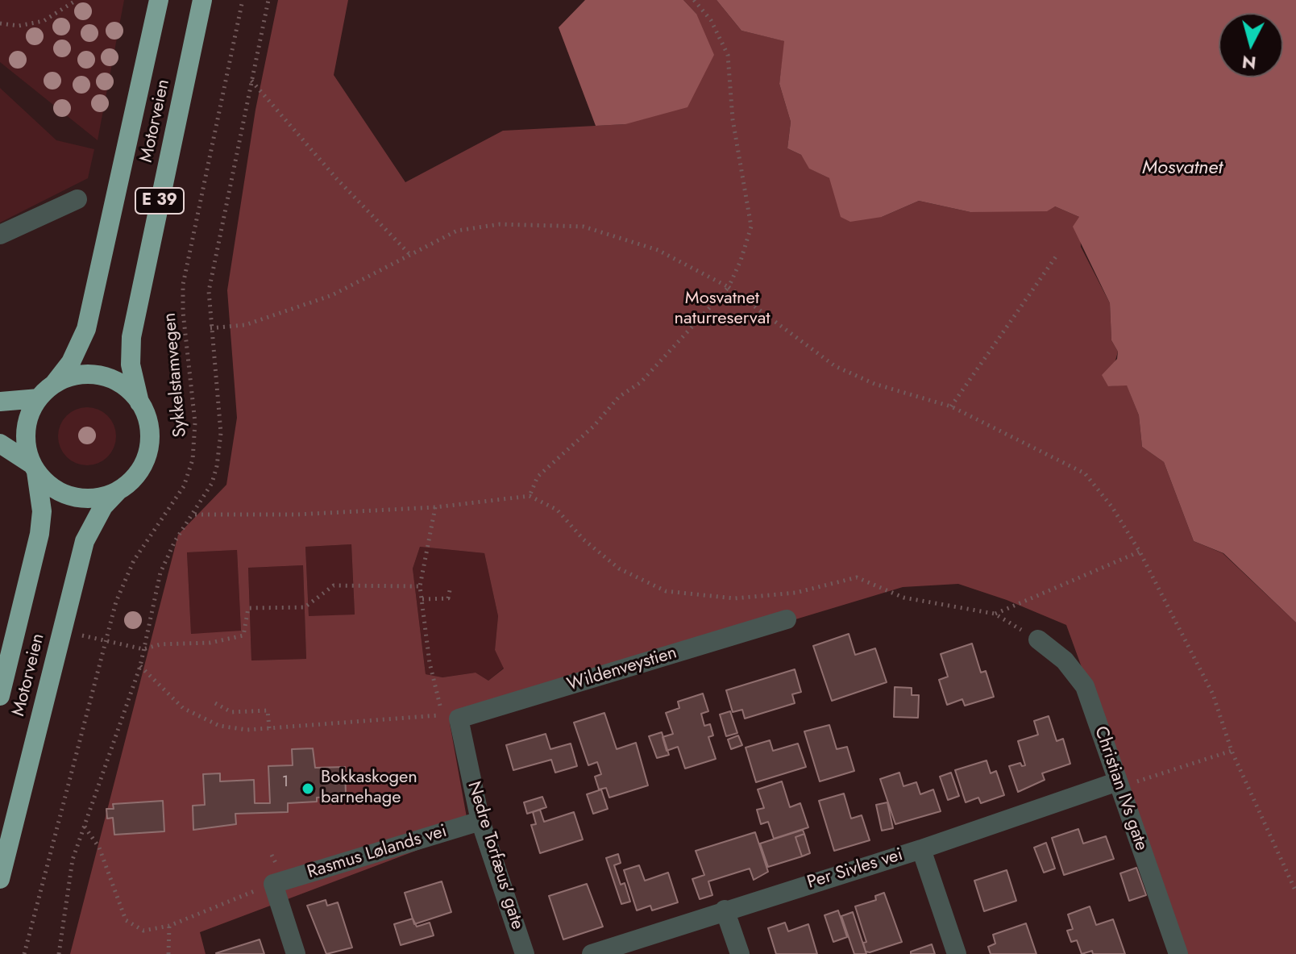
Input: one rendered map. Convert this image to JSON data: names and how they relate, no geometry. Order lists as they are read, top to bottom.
{
  "streets": {
    "highway": ["Motorveien", "E 39"],
    "street": [
      "Wildenveystien",
      "Christian IVs gate",
      "Rasmus Lølands vei",
      "Nedre Torfæus' gate",
      "Per Sivles vei"
    ],
    "path": ["Sykkelstamvegen"]
  },
  "crossings": [
    ["Motorveien", "E 39"],
    ["Wildenveystien", "Nedre Torfæus' gate"],
    ["Christian IVs gate", "Per Sivles vei"],
    ["Rasmus Lølands vei", "Nedre Torfæus' gate"]
  ],
  "water": ["Mosvatnet"],
  "parks": ["Mosvatnet naturreservat"],
  "places": ["Bokkaskogen barnehage"],
  "house_numbers": ["1"],
  "north": "bottom"
}
